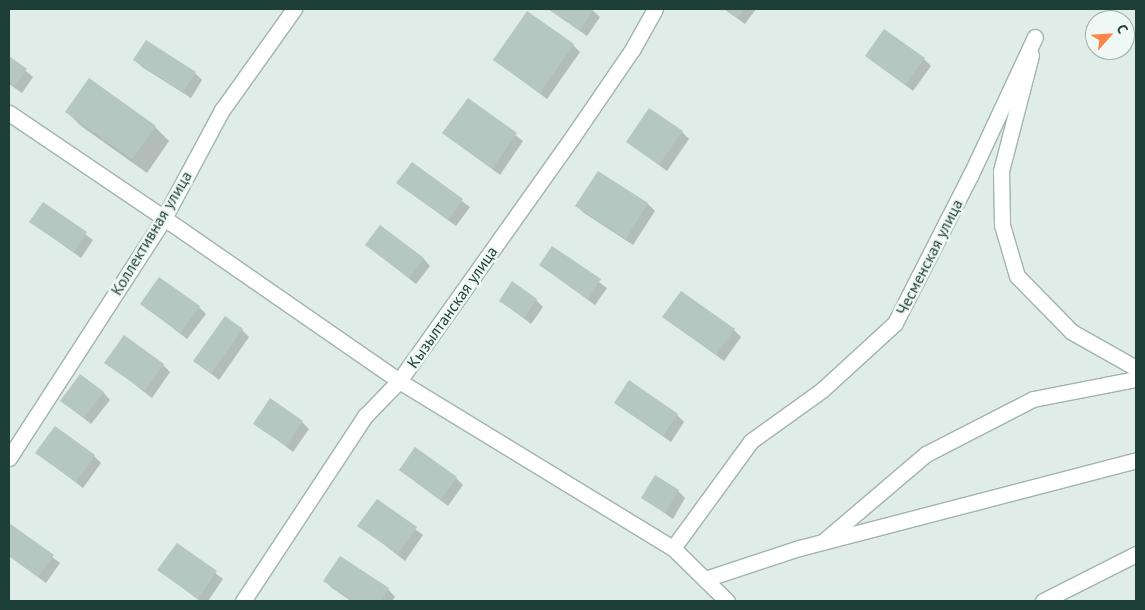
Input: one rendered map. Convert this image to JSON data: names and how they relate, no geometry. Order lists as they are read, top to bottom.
{
  "streets": {
    "street": ["Коллективная улица", "Чесменская улица", "Кызылтанская улица"]
  },
  "north": "top right"
}
